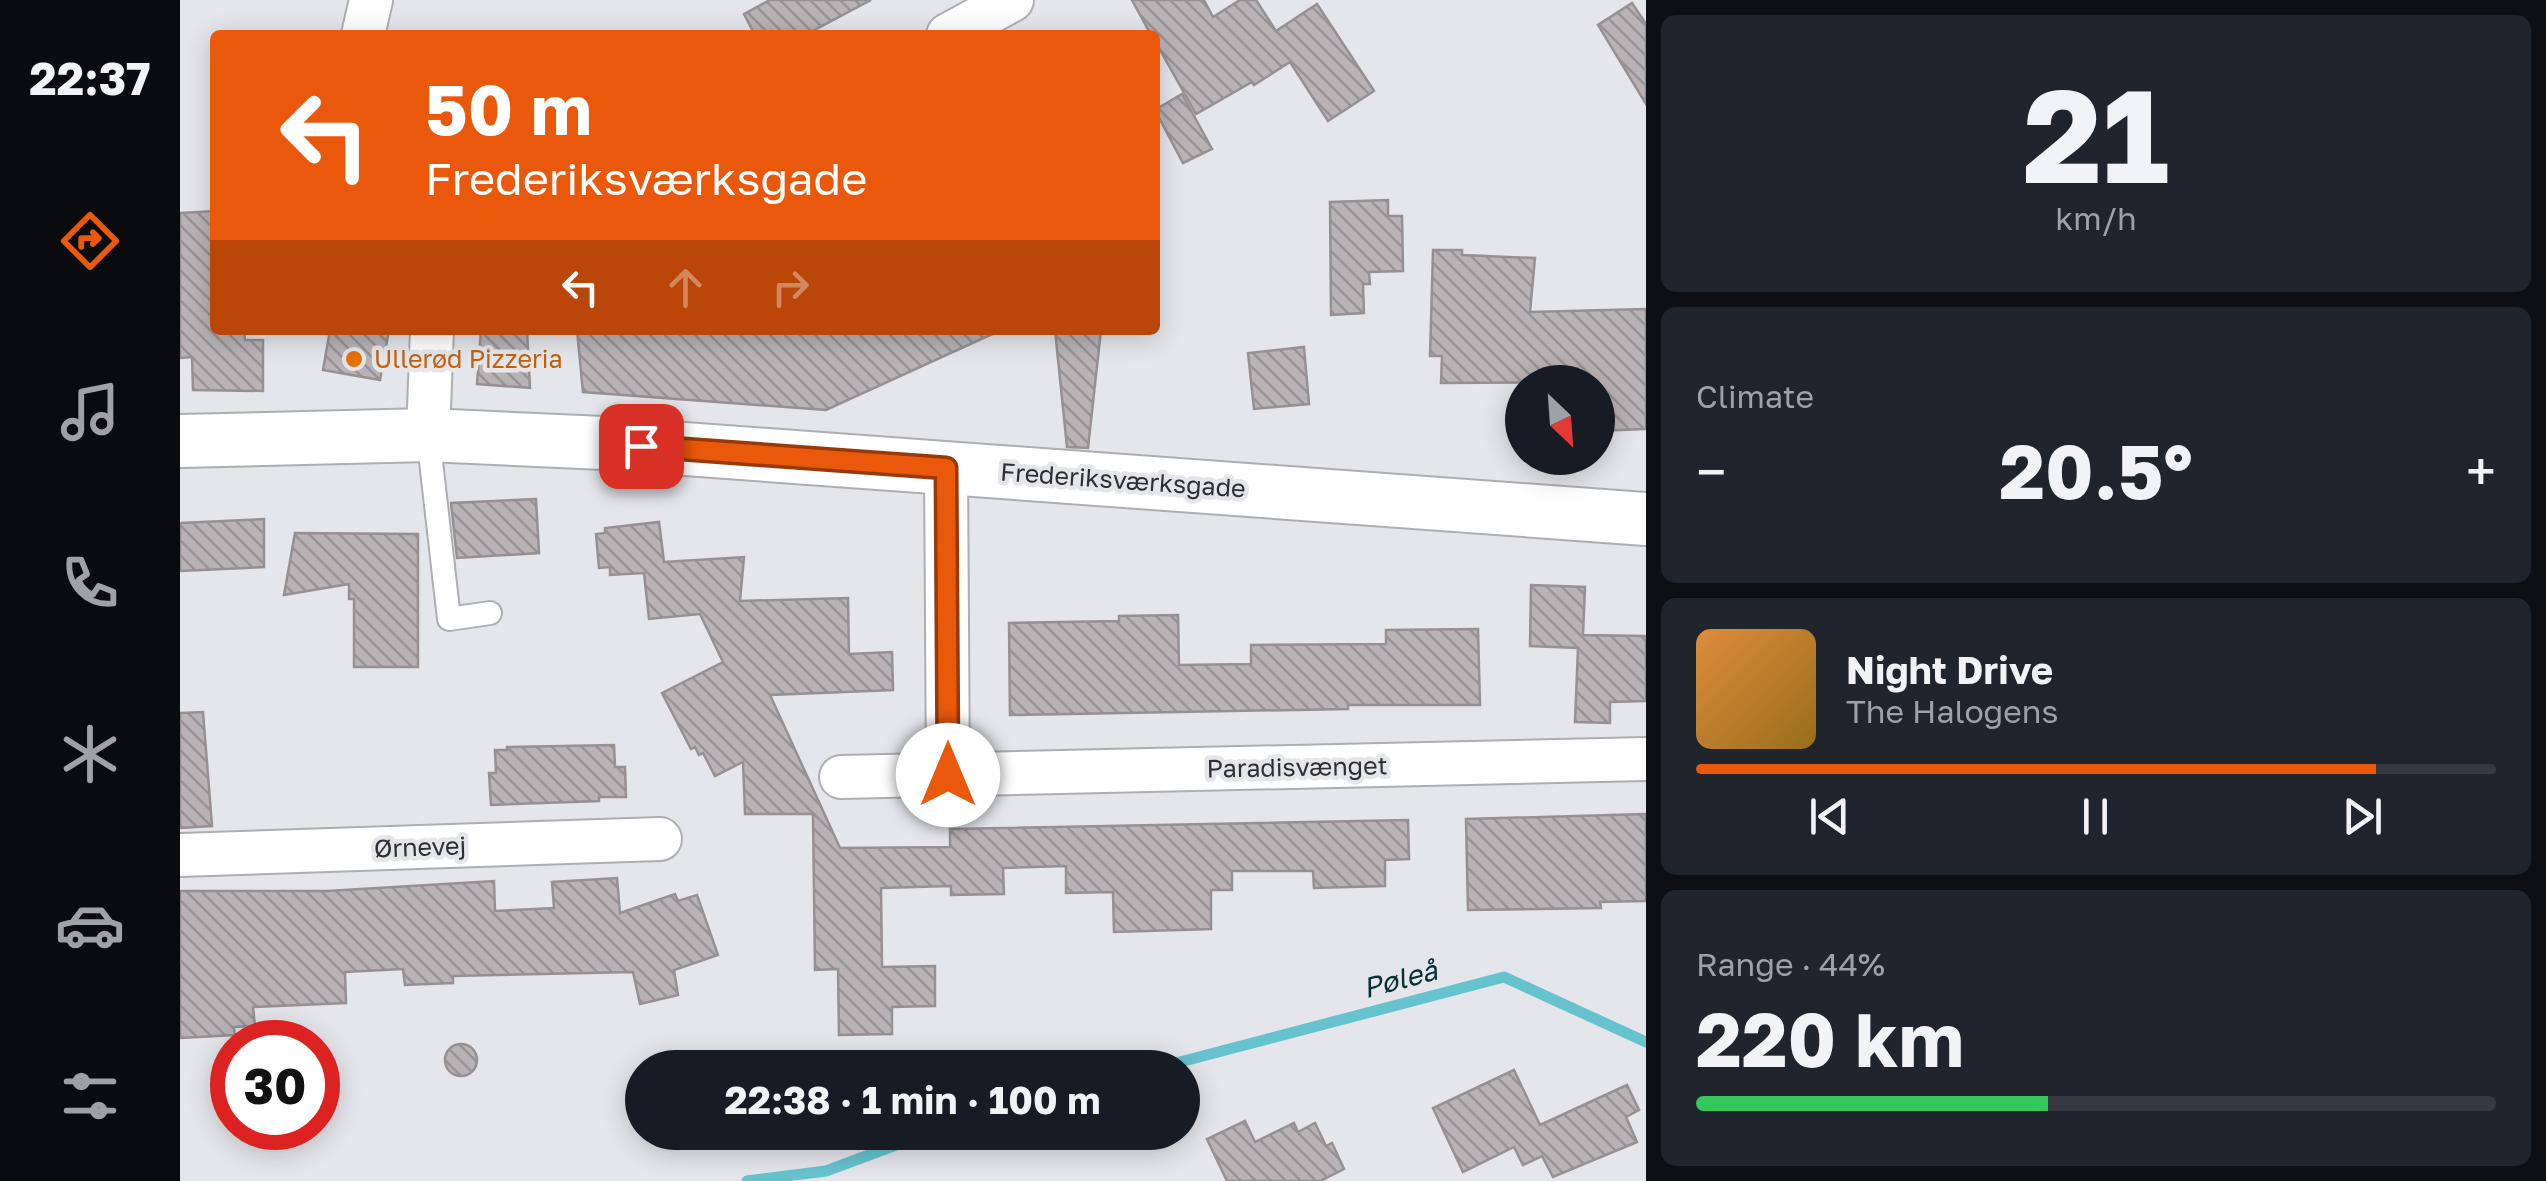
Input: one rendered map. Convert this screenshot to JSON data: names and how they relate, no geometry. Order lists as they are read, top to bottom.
{
  "streets": {
    "street": ["Frederiksværksgade", "Paradisvænget", "Ørnevej"]
  },
  "water": ["Pøleå"],
  "places": ["Ullerød Pizzeria"],
  "north": "bottom right",
  "page": {
    "tabs": "22:37",
    "tile": [
      ["21", "km/h"],
      "Climate",
      ["Range · 44%", "220 km"]
    ],
    "turn": ["50 m", "Frederiksværksgade"],
    "heat": ["−", "20.5°", "+"],
    "song": ["Night Drive", "The Halogens"],
    "limit": "30",
    "trip": "22:38 · 1 min · 100 m"
  }
}
